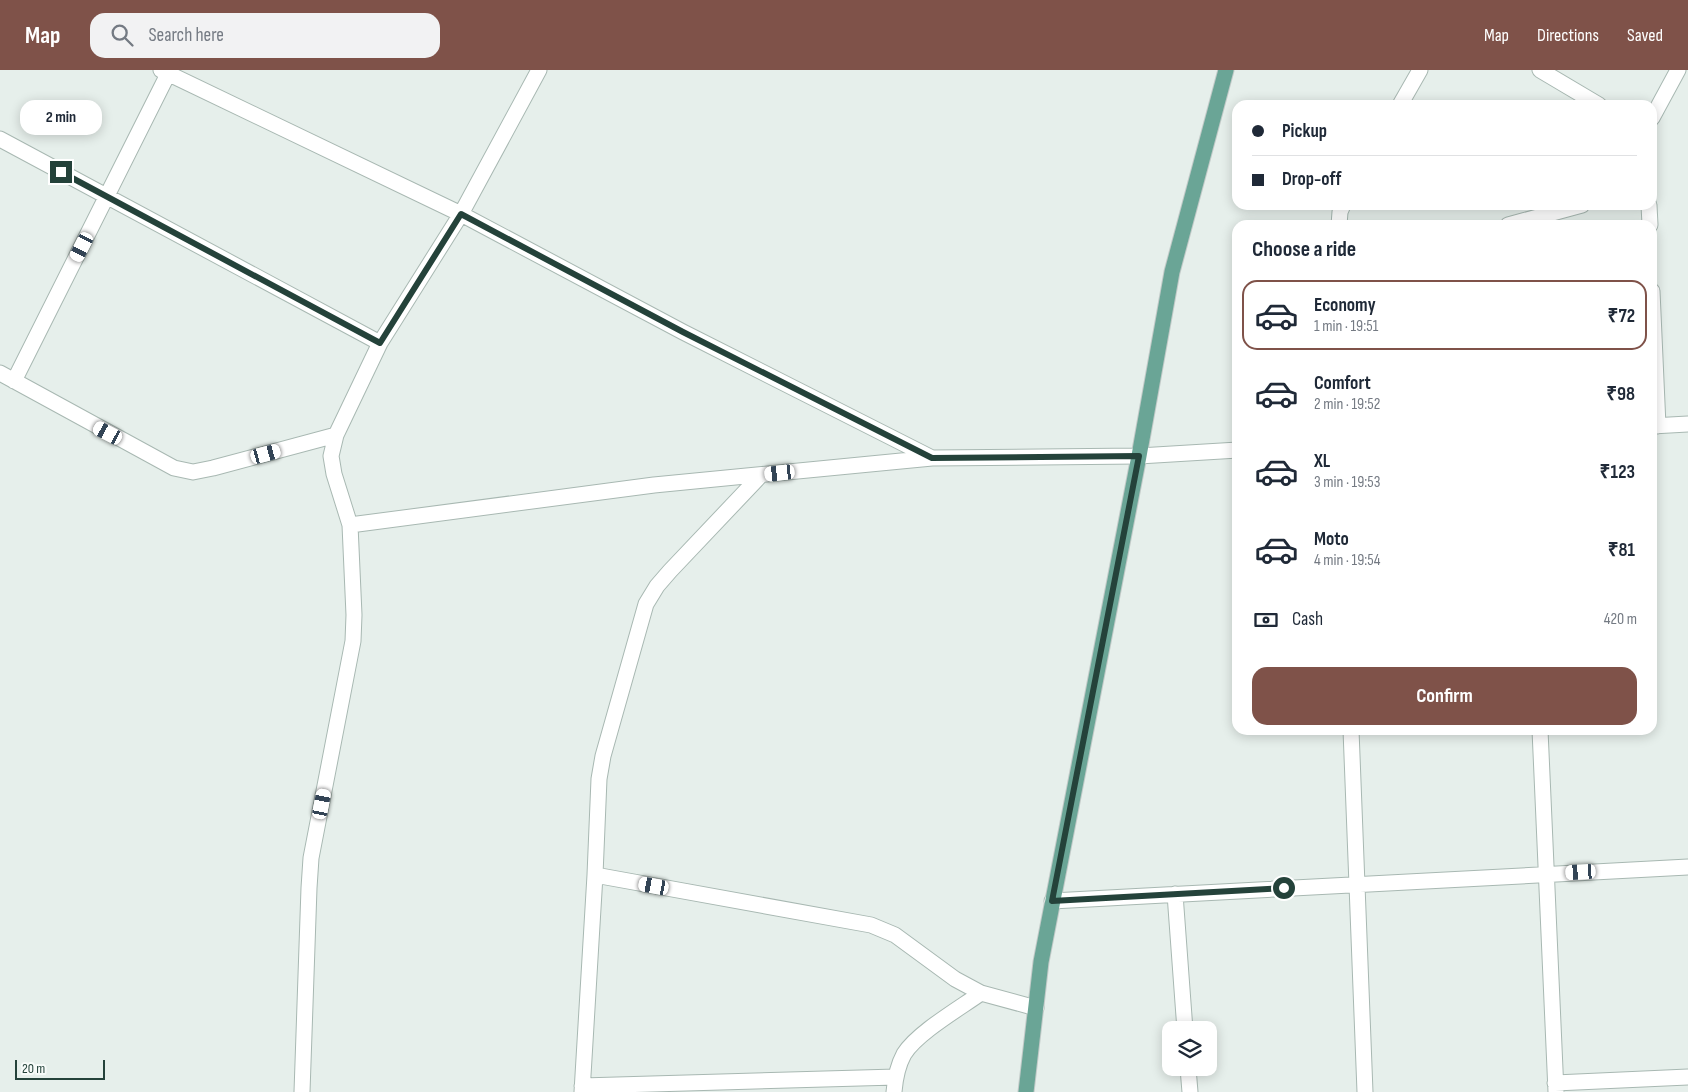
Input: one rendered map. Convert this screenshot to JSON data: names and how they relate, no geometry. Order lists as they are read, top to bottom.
{
  "scale_bar": "20 m",
  "page": {
    "header": "Map",
    "search": "Search here",
    "nav": ["Map", "Directions", "Saved"],
    "bubble": "2 min",
    "banner": ["Pickup", "Drop-off"],
    "heading": "Choose a ride",
    "list": [
      {
        "name": "Economy",
        "note": "1 min · 19:51",
        "value": "₹72"
      },
      {
        "name": "Comfort",
        "note": "2 min · 19:52",
        "value": "₹98"
      },
      {
        "name": "XL",
        "note": "3 min · 19:53",
        "value": "₹123"
      },
      {
        "name": "Moto",
        "note": "4 min · 19:54",
        "value": "₹81"
      }
    ],
    "pay": ["Cash", "420 m"],
    "buttons": "Confirm",
    "scale": "20 m"
  }
}
